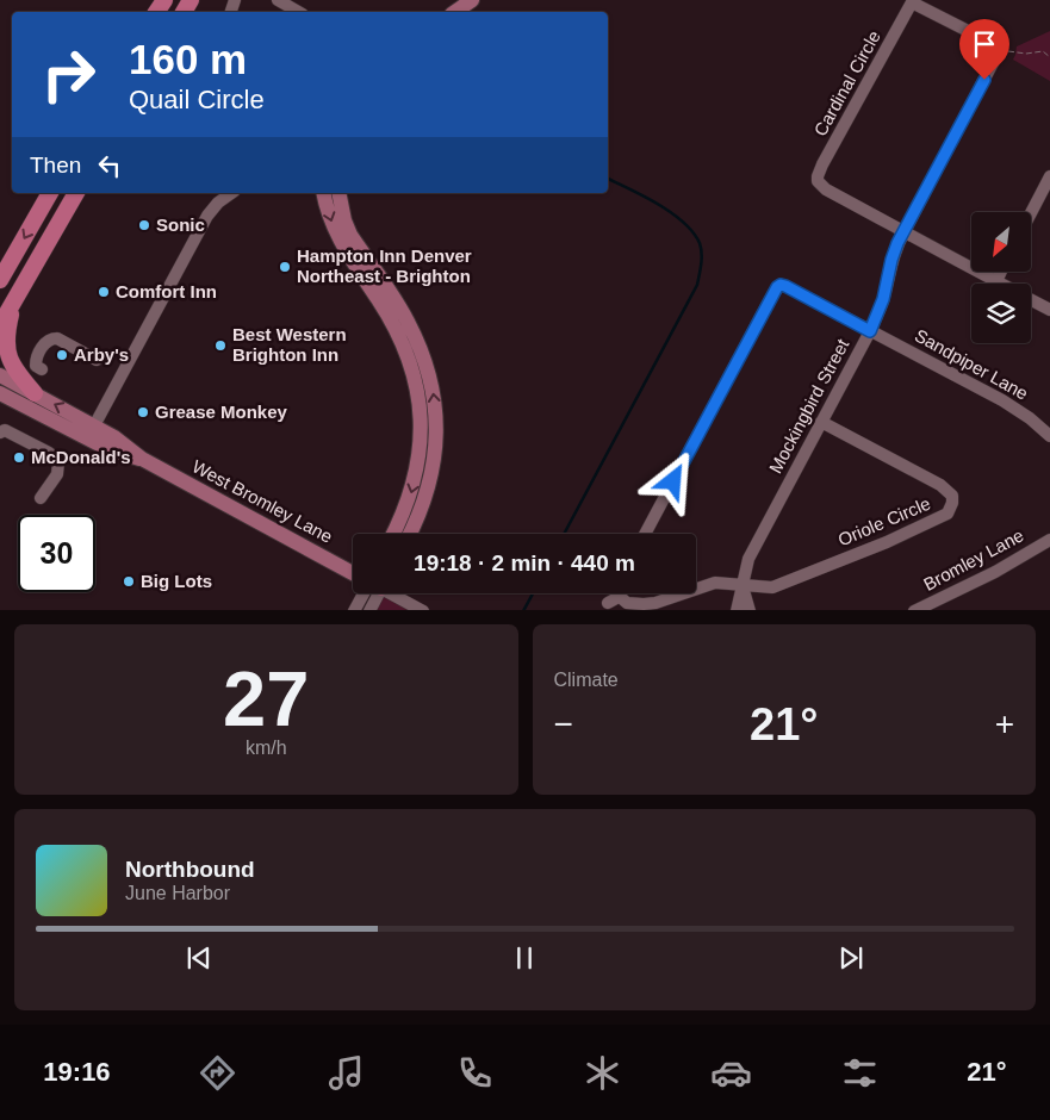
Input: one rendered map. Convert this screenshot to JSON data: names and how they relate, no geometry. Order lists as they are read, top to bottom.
{
  "streets": {
    "main road": ["West Bromley Lane"],
    "street": [
      "Cardinal Circle",
      "Sandpiper Lane",
      "Mockingbird Street",
      "Oriole Circle",
      "Bromley Lane"
    ]
  },
  "crossings": [
    ["Cardinal Circle", "Mockingbird Street"],
    ["Sandpiper Lane", "Mockingbird Street"],
    ["Mockingbird Street", "Oriole Circle"]
  ],
  "places": [
    "Sonic",
    "Hampton Inn Denver Northeast - Brighton",
    "Comfort Inn",
    "Best Western Brighton Inn",
    "Arby's",
    "Grease Monkey",
    "McDonald's",
    "Big Lots"
  ],
  "north": "bottom left",
  "page": {
    "turn": ["160 m", "Quail Circle"],
    "then": "Then",
    "limit": "30",
    "trip": "19:18 · 2 min · 440 m",
    "tile": [
      ["27", "km/h"],
      "Climate"
    ],
    "heat": ["−", "21°", "+"],
    "song": ["Northbound", "June Harbor"],
    "tabs": ["19:16", "21°"]
  }
}
